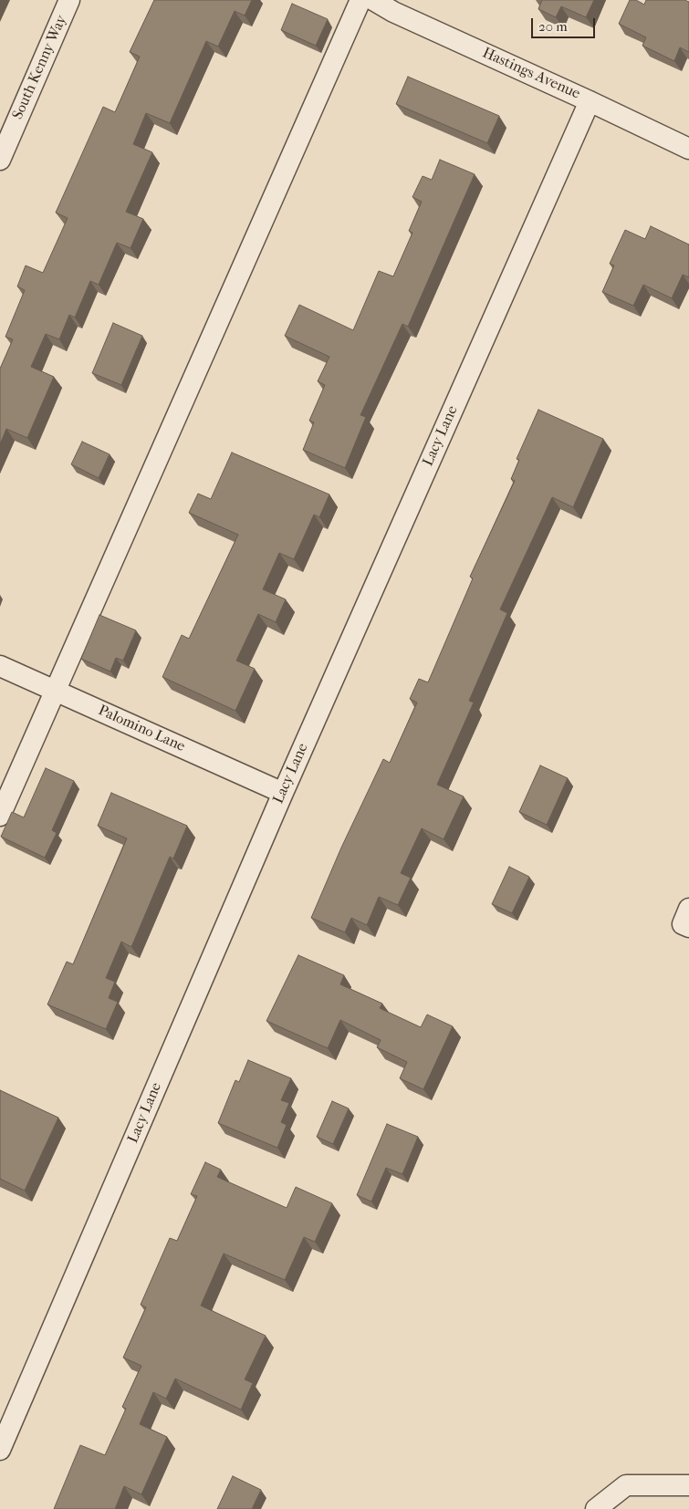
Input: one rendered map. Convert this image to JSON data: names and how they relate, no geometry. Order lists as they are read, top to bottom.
{
  "streets": {
    "street": [
      "South Kenny Way",
      "Hastings Avenue",
      "Lacy Lane",
      "Palomino Lane"
    ]
  },
  "crossings": [
    ["Hastings Avenue", "Lacy Lane"],
    ["Lacy Lane", "Palomino Lane"]
  ],
  "scale_bar": "20 m"
}
